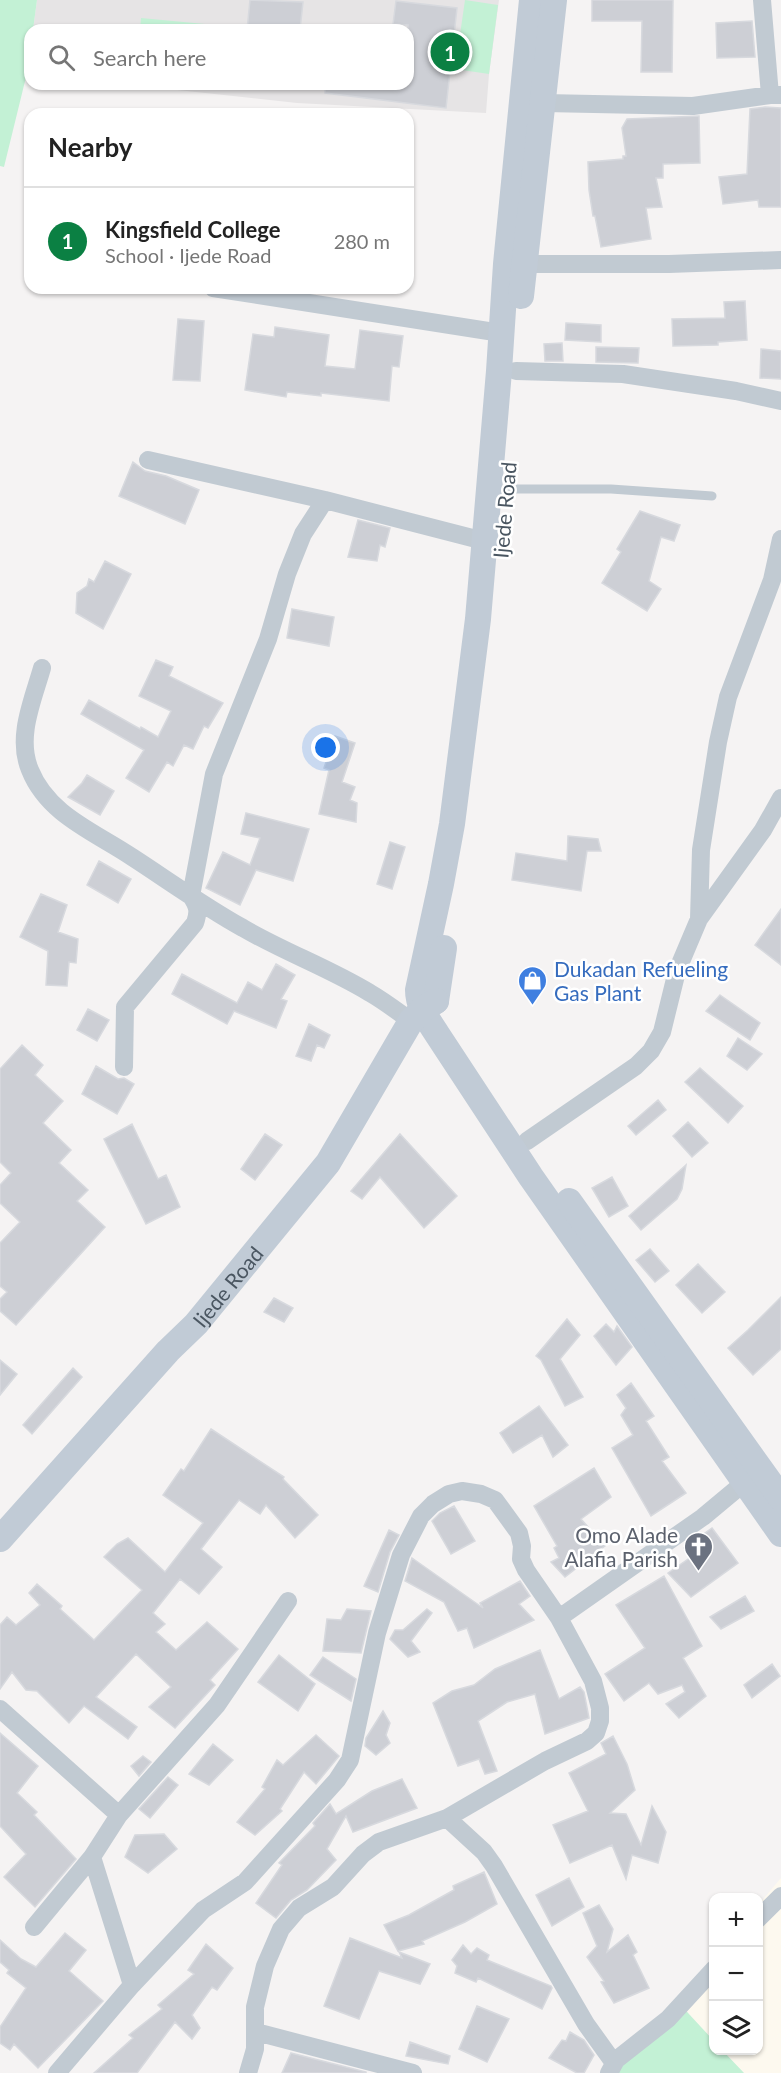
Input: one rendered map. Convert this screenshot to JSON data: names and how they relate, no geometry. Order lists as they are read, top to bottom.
{
  "streets": {
    "main road": ["Ijede Road"]
  },
  "places": {
    "shop": ["Dukadan Refueling Gas Plant"],
    "church": ["Omo Alade Alafia Parish"]
  },
  "page": {
    "search": "Search here",
    "pins": "1",
    "heading": "Nearby",
    "list": [
      {
        "mark": "1",
        "name": "Kingsfield College",
        "note": "School · Ijede Road",
        "value": "280 m"
      }
    ],
    "map_buttons": ["+", "−"]
  }
}
